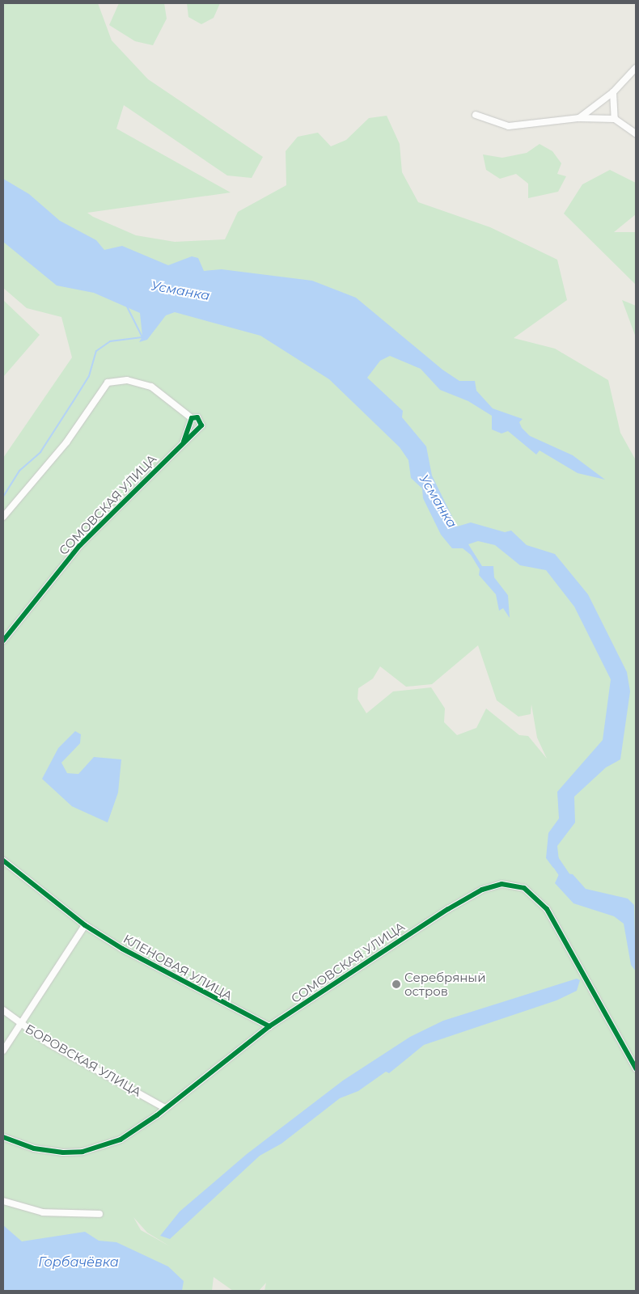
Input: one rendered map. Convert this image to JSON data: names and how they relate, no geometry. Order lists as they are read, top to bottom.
{
  "streets": {
    "street": ["СОМОВСКАЯ УЛИЦА", "КЛЕНОВАЯ УЛИЦА", "БОРОВСКАЯ УЛИЦА"]
  },
  "crossings": [
    ["СОМОВСКАЯ УЛИЦА", "КЛЕНОВАЯ УЛИЦА"],
    ["СОМОВСКАЯ УЛИЦА", "БОРОВСКАЯ УЛИЦА"]
  ],
  "water": ["Усманка", "Горбачёвка"],
  "places": ["Серебряный остров"]
}
